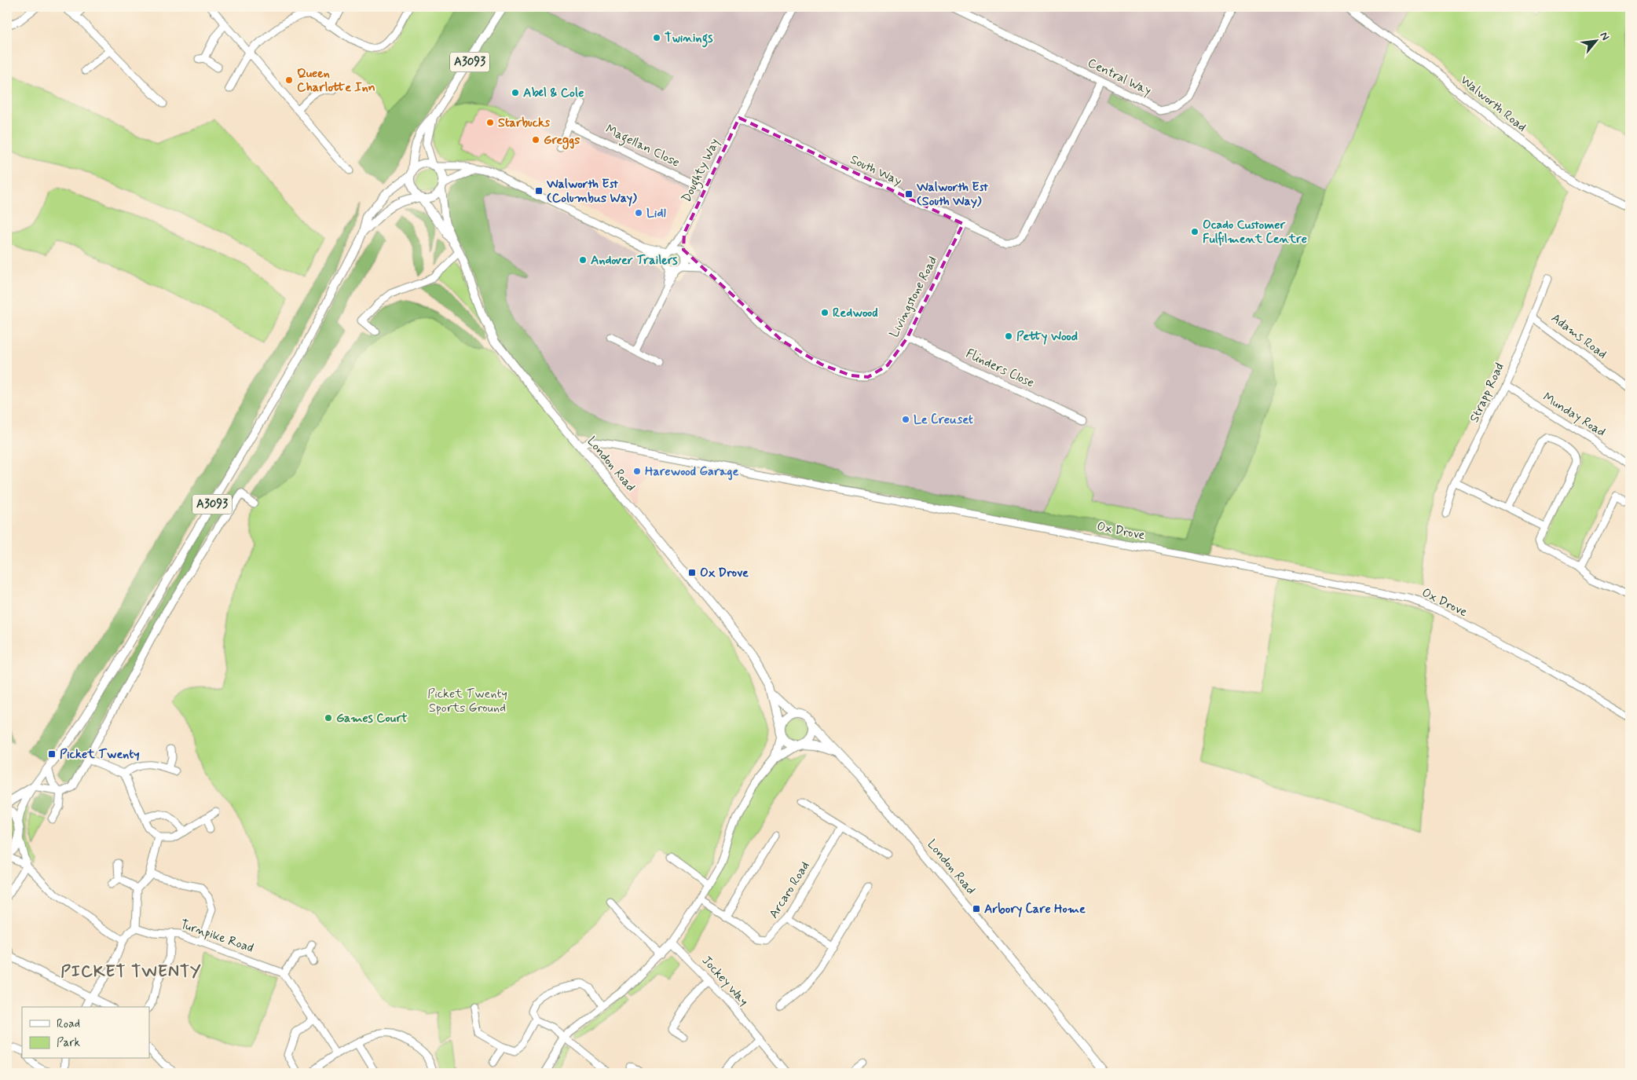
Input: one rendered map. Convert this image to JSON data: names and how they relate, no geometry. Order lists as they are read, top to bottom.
{
  "streets": {
    "main road": ["A3093", "London Road"],
    "street": [
      "Central Way",
      "Walworth Road",
      "Magellan Close",
      "Doughty Way",
      "South Way",
      "Livingstone Road",
      "Adams Road",
      "Flinders Close",
      "Strapp Road",
      "Munday Road",
      "Ox Drove",
      "Arcaro Road",
      "Turnpike Road",
      "Jockey Way"
    ]
  },
  "crossings": [
    ["A3093", "London Road"],
    ["Central Way", "South Way"],
    ["Magellan Close", "Doughty Way"],
    ["Doughty Way", "South Way"],
    ["Doughty Way", "Livingstone Road"],
    ["South Way", "Livingstone Road"],
    ["Livingstone Road", "Flinders Close"],
    ["Adams Road", "Strapp Road"],
    ["Strapp Road", "Munday Road"],
    ["London Road", "Ox Drove"]
  ],
  "districts": ["PICKET TWENTY"],
  "parks": ["Picket Twenty Sports Ground"],
  "places": {
    "other": [
      "Twinings",
      "Queen Charlotte Inn",
      "Abel & Cole",
      "Starbucks",
      "Greggs",
      "Lidl",
      "Ocado Customer Fulfilment Centre",
      "Andover Trailers",
      "Redwood",
      "Petty Wood",
      "Le Creuset",
      "Harewood Garage",
      "Games Court"
    ],
    "transit": [
      "Walworth Est (Columbus Way)",
      "Walworth Est (South Way)",
      "Ox Drove",
      "Picket Twenty",
      "Arbory Care Home"
    ]
  },
  "legend": ["Road", "Park"],
  "north": "top right"
}
